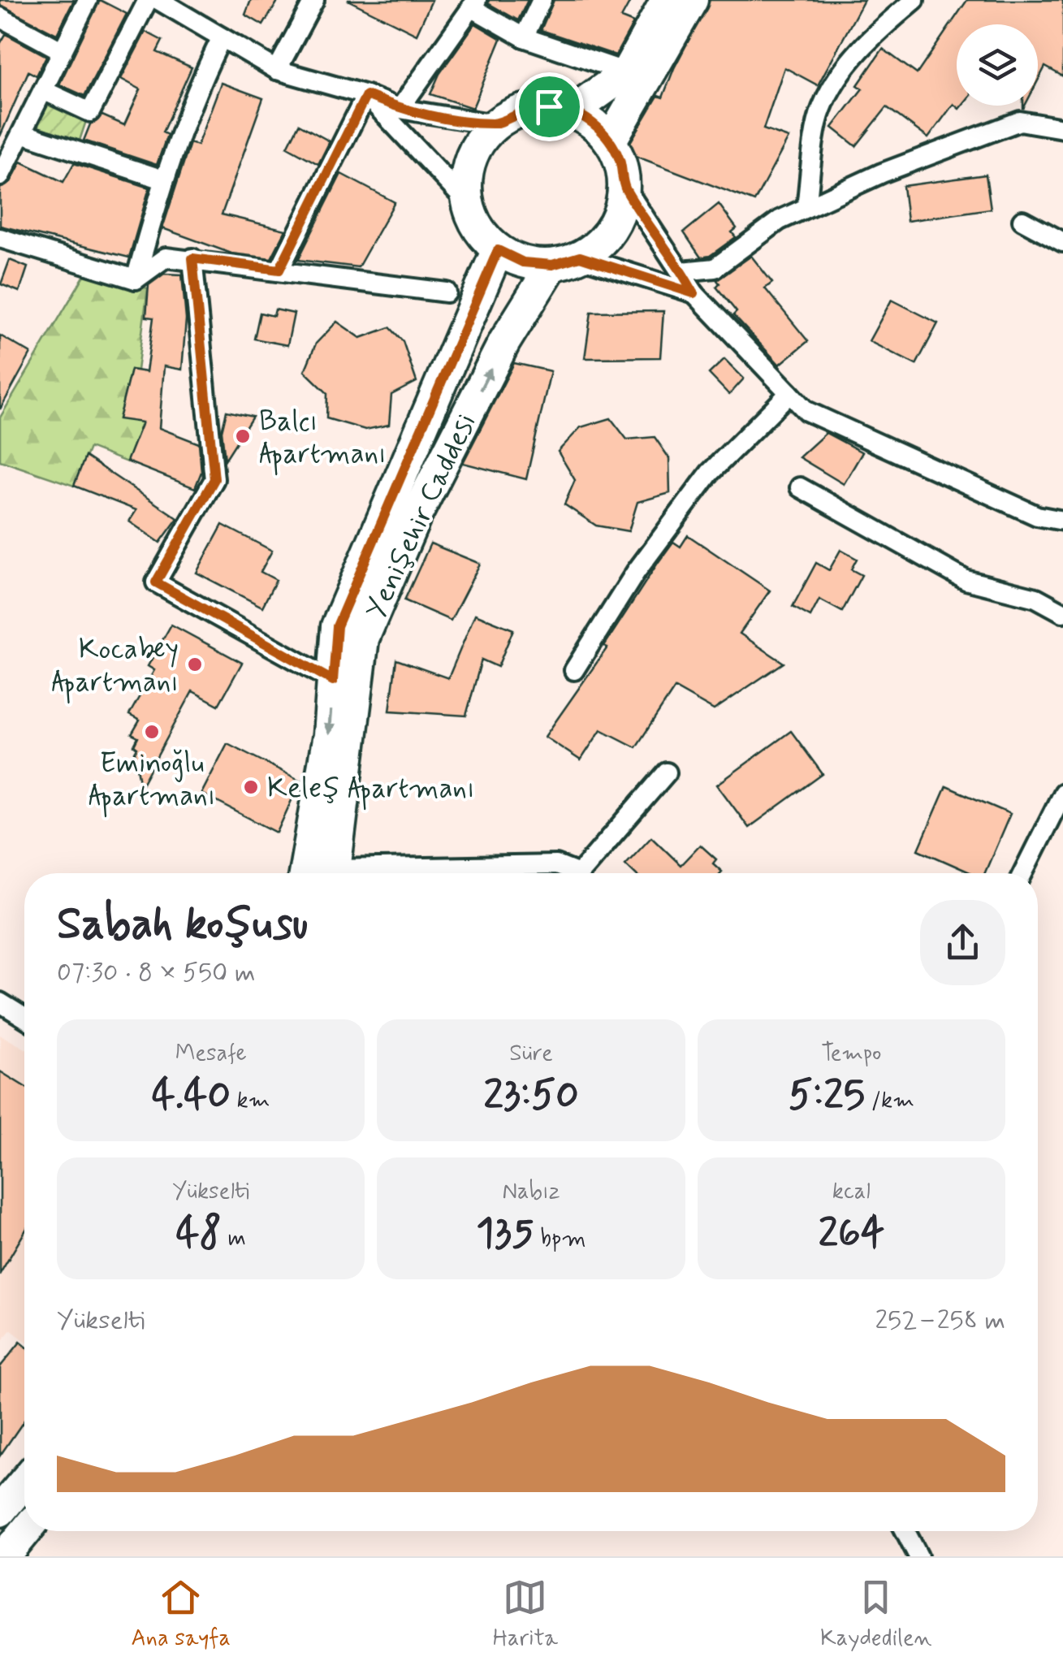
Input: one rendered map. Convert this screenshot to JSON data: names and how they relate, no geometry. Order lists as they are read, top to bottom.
{
  "streets": {
    "main road": ["Yenişehir Caddesi"]
  },
  "places": [
    "Balcı Apartmanı",
    "Kocabey Apartmanı",
    "Eminoğlu Apartmanı",
    "Keleş Apartmanı"
  ],
  "page": {
    "heading": ["Sabah koşusu", "07:30 · 8 × 550 m"],
    "stats": [
      ["Mesafe", "4.40 km"],
      ["Süre", "23:50"],
      ["Tempo", "5:25 /km"],
      ["Yükselti", "48 m"],
      ["Nabız", "135 bpm"],
      ["kcal", "264"]
    ],
    "chart": ["Yükselti", "252–258 m"],
    "tabs": ["Ana sayfa", "Harita", "Kaydedilen"]
  }
}
